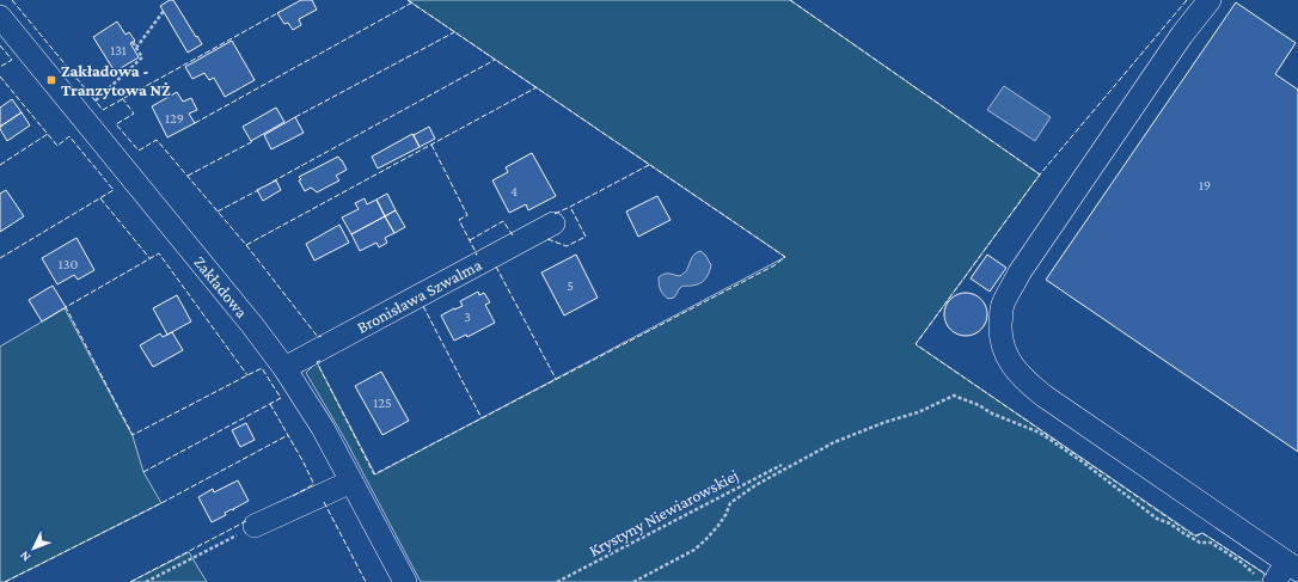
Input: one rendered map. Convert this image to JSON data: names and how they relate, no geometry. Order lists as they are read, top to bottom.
{
  "streets": {
    "street": ["Zakładowa", "Bronisława Szwalma"],
    "path": ["Krystyny Niewiarowskiej"]
  },
  "crossings": [
    ["Zakładowa", "Bronisława Szwalma"]
  ],
  "places": {
    "transit": ["Zakładowa - Tranzytowa NŻ"]
  },
  "house_numbers": [
    "131",
    "129",
    "19",
    "4",
    "130",
    "5",
    "3",
    "125"
  ],
  "north": "bottom left"
}
